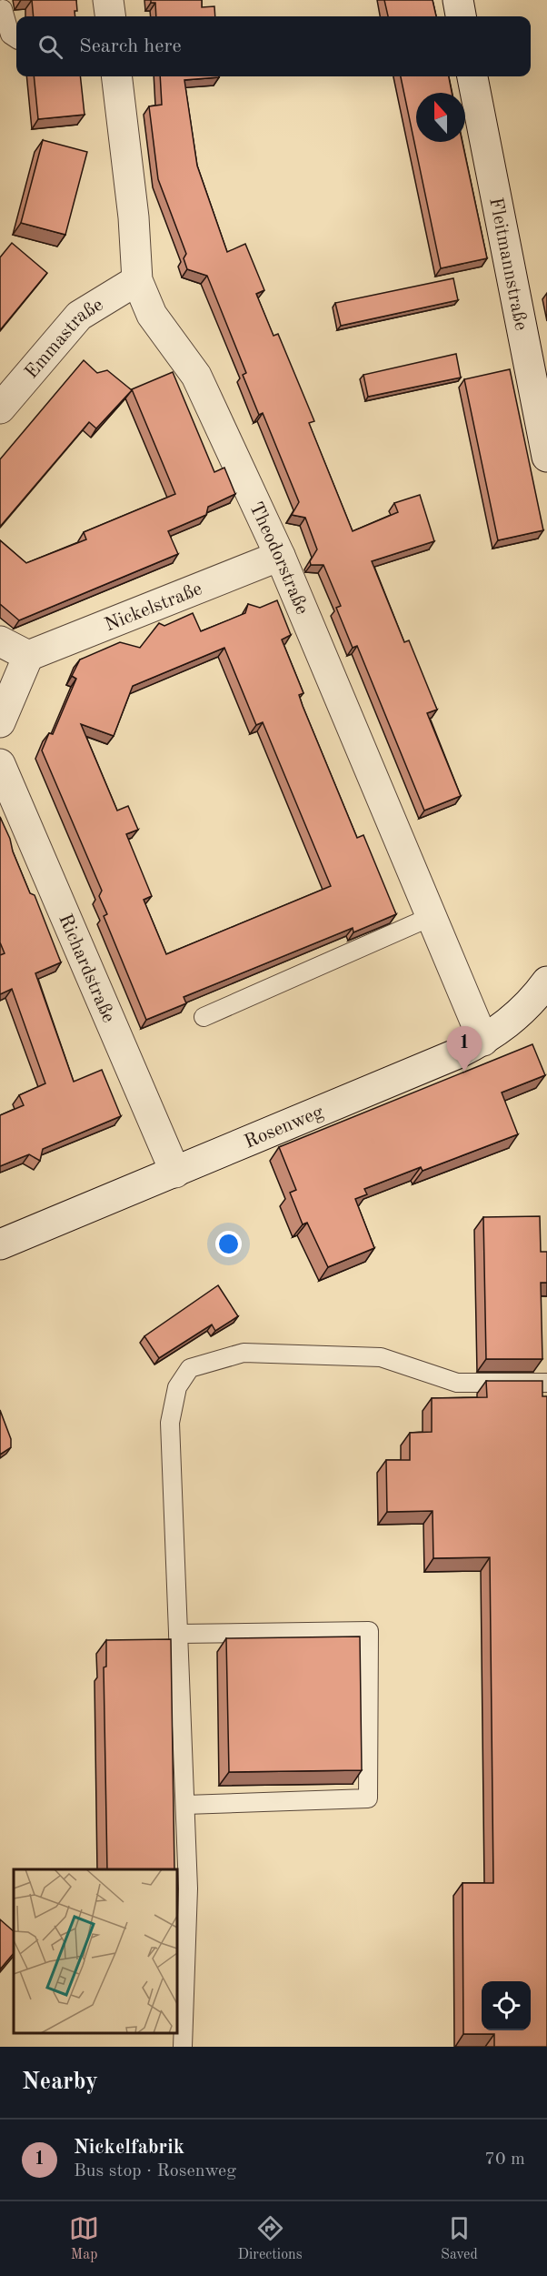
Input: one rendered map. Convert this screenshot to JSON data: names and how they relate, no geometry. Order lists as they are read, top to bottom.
{
  "streets": {
    "street": [
      "Fleitmannstraße",
      "Emmastraße",
      "Theodorstraße",
      "Nickelstraße",
      "Richardstraße",
      "Rosenweg"
    ]
  },
  "crossings": [
    ["Emmastraße", "Theodorstraße"],
    ["Theodorstraße", "Nickelstraße"],
    ["Theodorstraße", "Rosenweg"],
    ["Richardstraße", "Rosenweg"]
  ],
  "north": "top",
  "page": {
    "search": "Search here",
    "pins": "1",
    "heading": "Nearby",
    "list": [
      {
        "mark": "1",
        "name": "Nickelfabrik",
        "note": "Bus stop · Rosenweg",
        "value": "70 m"
      }
    ],
    "nav": ["Map", "Directions", "Saved"]
  }
}
